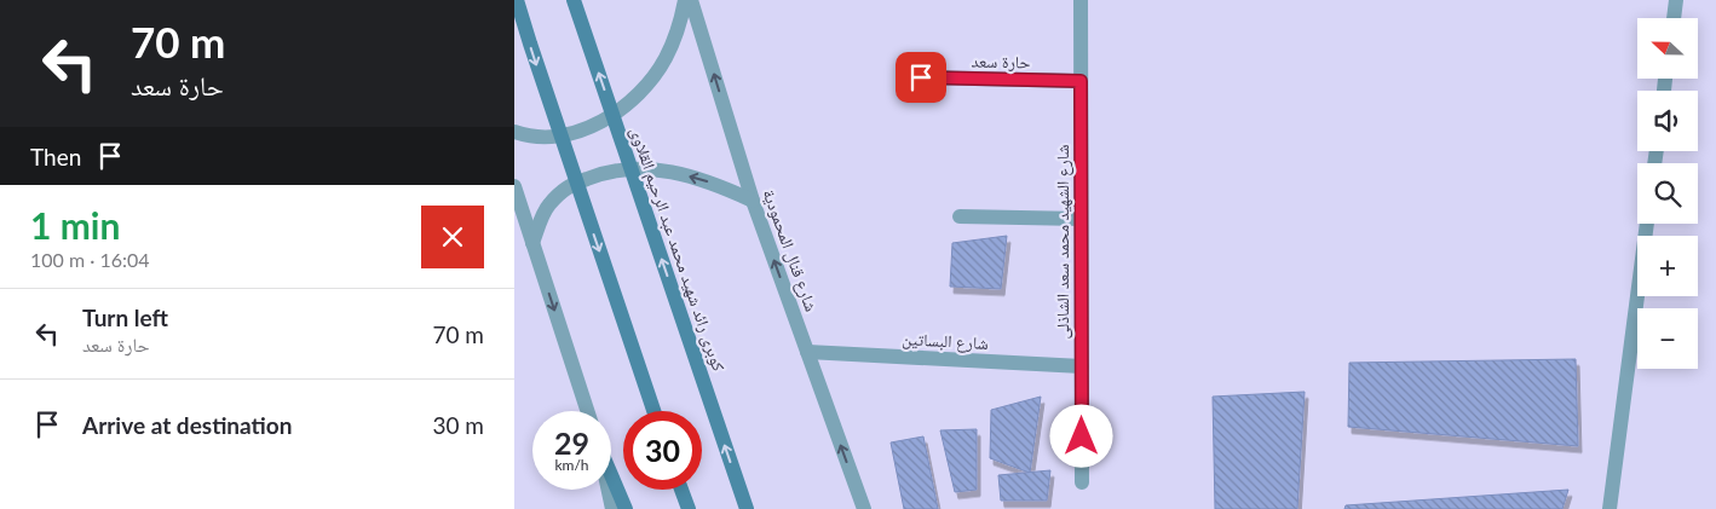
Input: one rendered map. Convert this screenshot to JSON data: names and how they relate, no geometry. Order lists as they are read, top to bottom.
{
  "streets": {
    "main road": ["كوبرى رائد شهيد محمد عبد الرحيم القلاوى"],
    "street": [
      "حارة سعد",
      "شارع الشهيد محمد سعد الشاذلى",
      "شارع قنال المحمودية",
      "شارع البساتين"
    ]
  },
  "crossings": [
    ["حارة سعد", "شارع الشهيد محمد سعد الشاذلى"],
    ["شارع الشهيد محمد سعد الشاذلى", "شارع البساتين"],
    ["شارع قنال المحمودية", "شارع البساتين"]
  ],
  "one_way": ["شارع قنال المحمودية"],
  "north": "left",
  "page": {
    "turn": ["70 m", "حارة سعد"],
    "map_buttons": ["+", "−"],
    "then": "Then",
    "heading": ["1 min", "100 m · 16:04"],
    "list": [
      {
        "name": "Turn left",
        "note": "حارة سعد",
        "value": "70 m"
      },
      {
        "name": "Arrive at destination",
        "value": "30 m"
      }
    ],
    "speed": "29 km/h",
    "limit": "30"
  }
}
